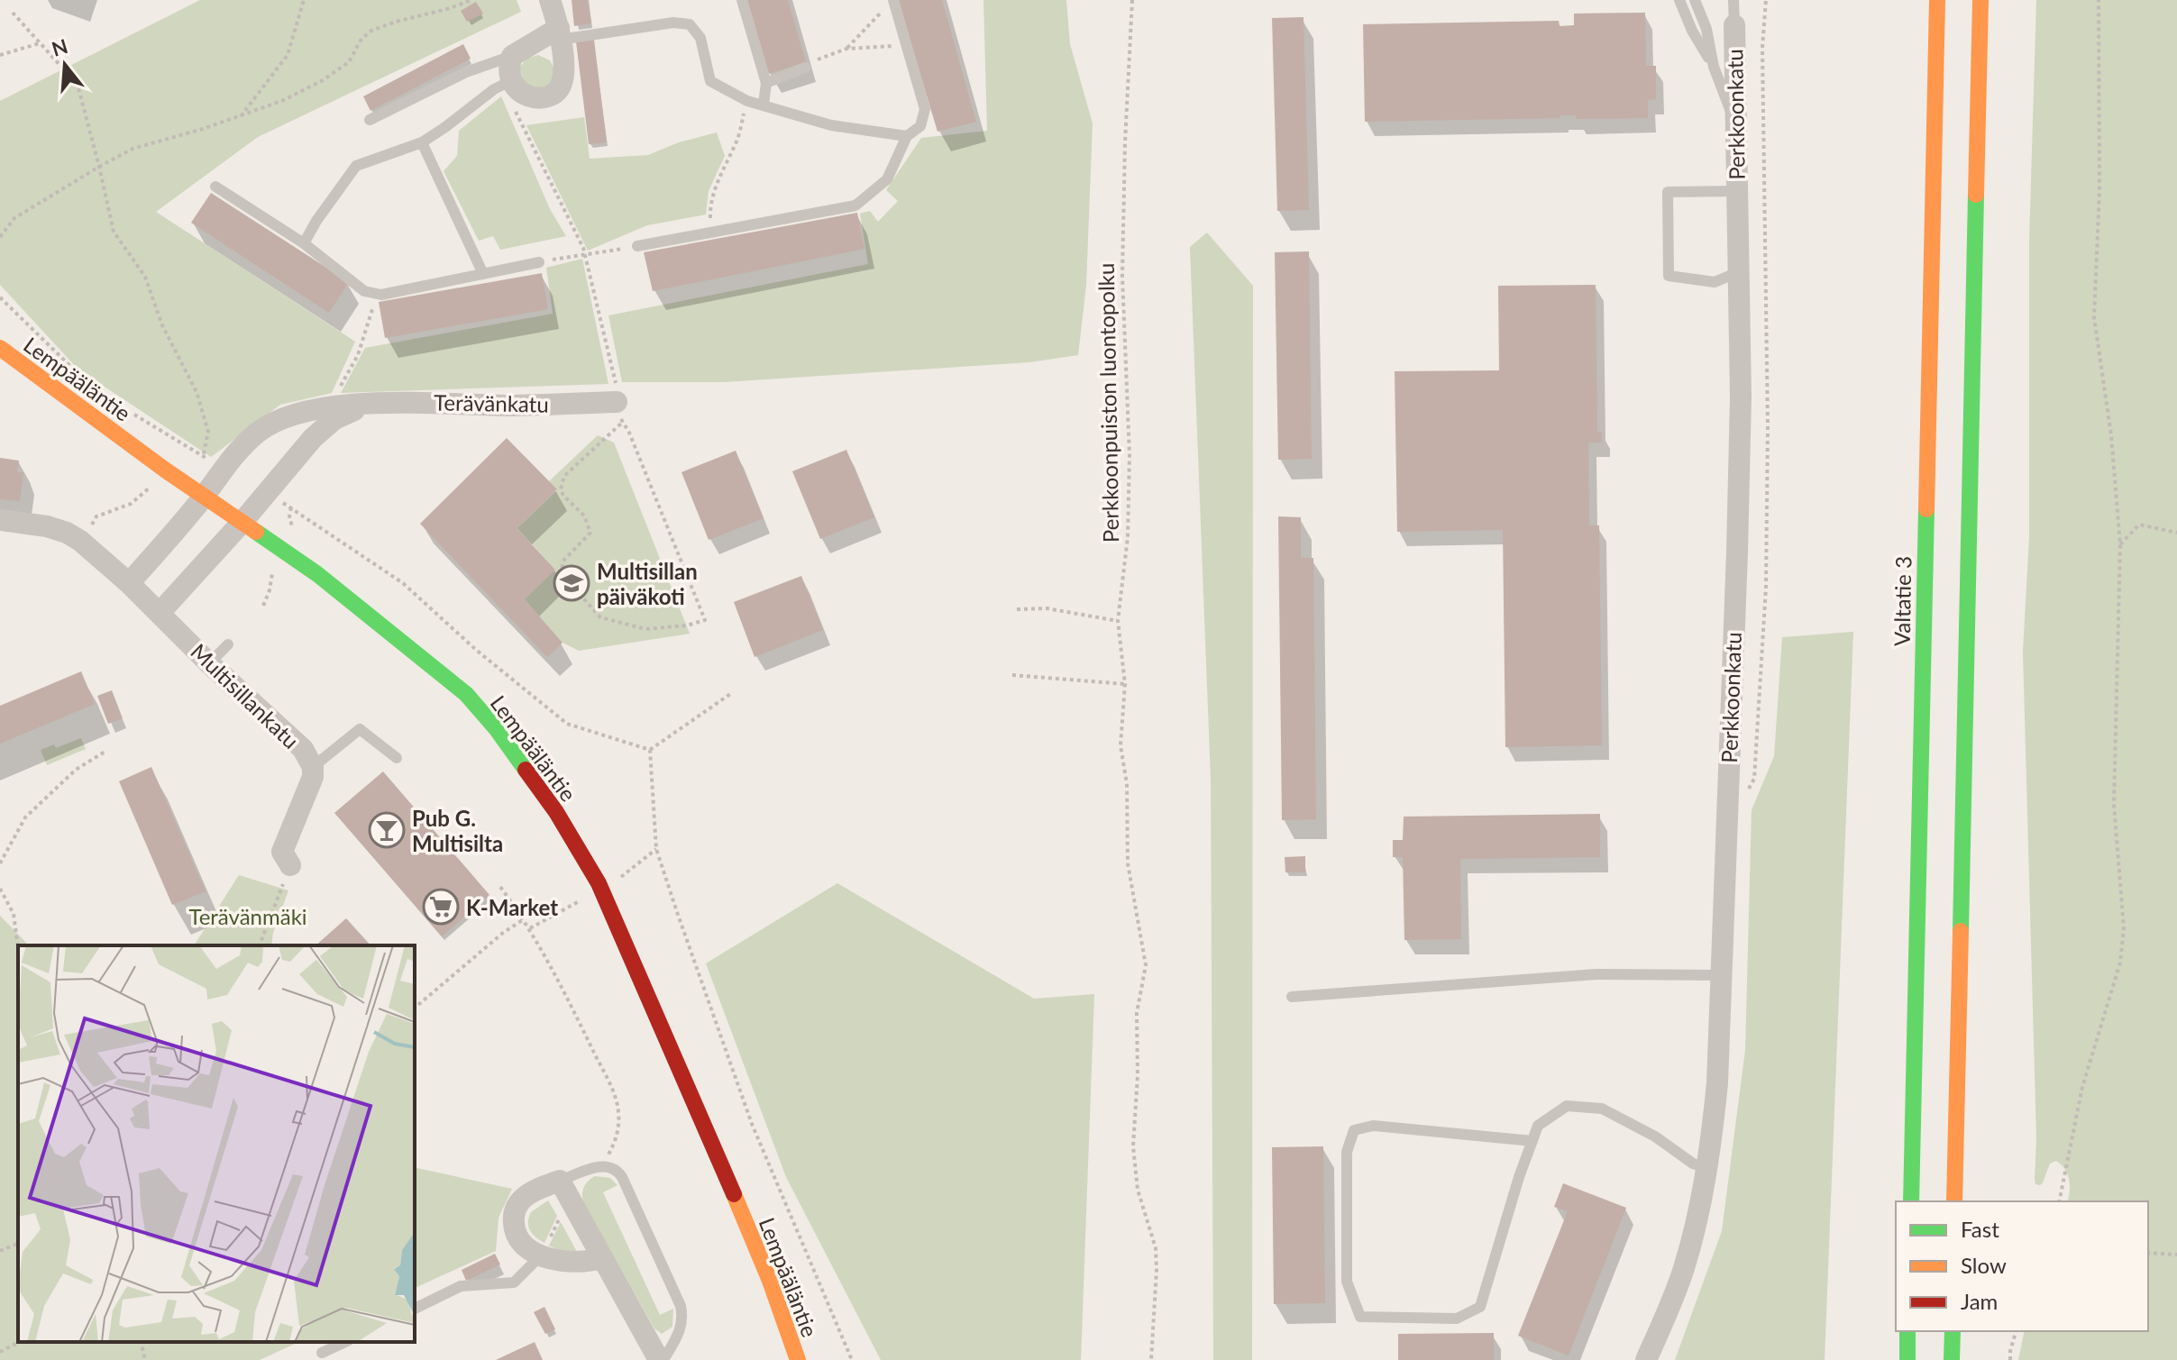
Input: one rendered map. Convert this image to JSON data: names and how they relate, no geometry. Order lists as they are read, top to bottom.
{
  "streets": {
    "main road": ["Lempääläntie", "Valtatie 3"],
    "street": ["Perkkoonkatu", "Terävänkatu", "Multisillankatu"],
    "path": ["Perkkoonpuiston luontopolku"]
  },
  "crossings": [
    ["Lempääläntie", "Terävänkatu"]
  ],
  "parks": ["Terävänmäki"],
  "places": {
    "school or university": ["Multisillan päiväkoti"],
    "bar": ["Pub G. Multisilta"],
    "supermarket": ["K-Market"]
  },
  "legend": ["Fast", "Slow", "Jam"],
  "north": "top"
}
